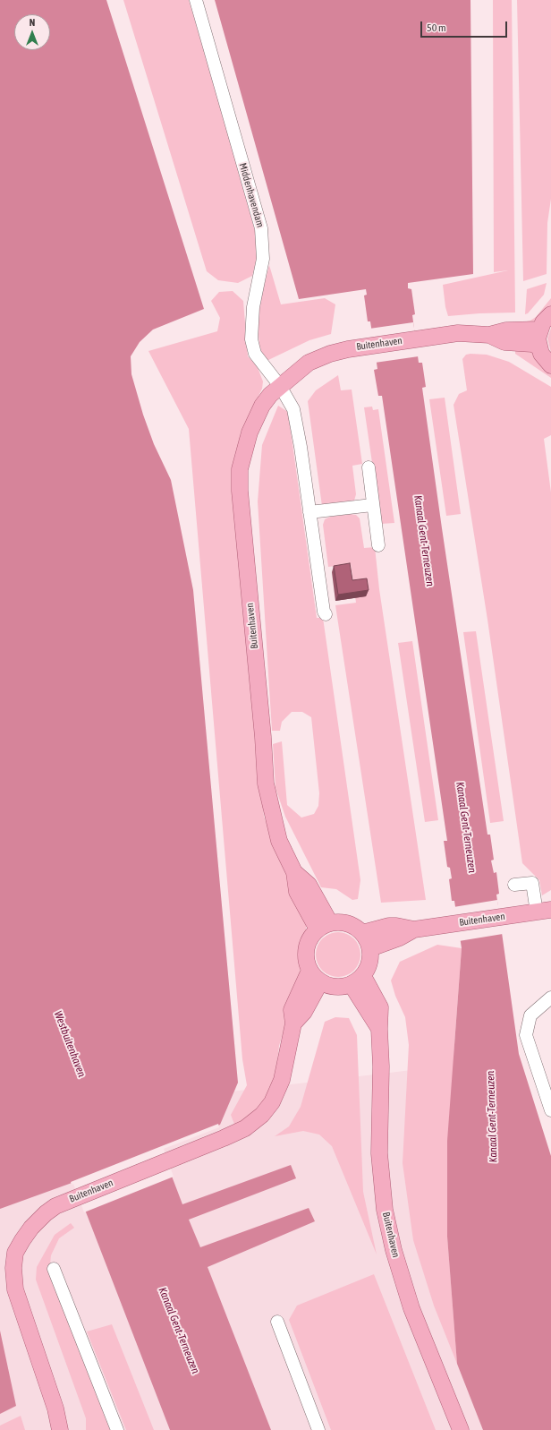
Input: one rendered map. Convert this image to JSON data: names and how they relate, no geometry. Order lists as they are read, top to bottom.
{
  "streets": {
    "main road": ["Buitenhaven"],
    "street": ["Middenhavendam"]
  },
  "crossings": [
    ["Middenhavendam", "Buitenhaven"]
  ],
  "water": ["Kanaal Gent-Terneuzen", "Westbuitenhaven"],
  "scale_bar": "50 m",
  "north": "top"
}
